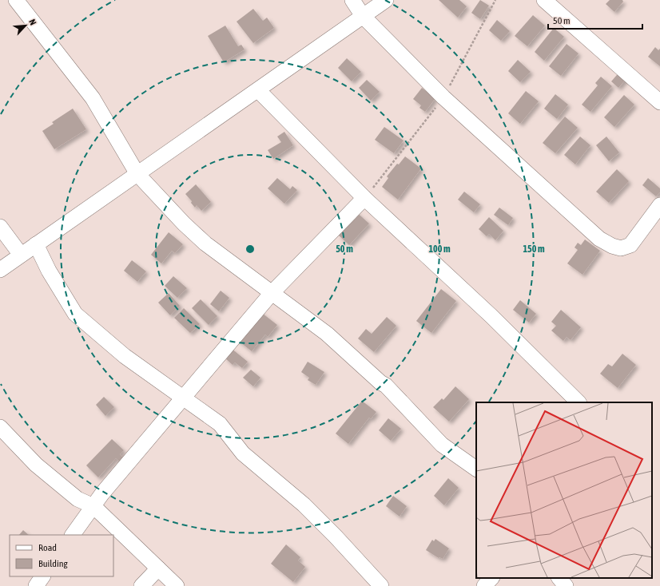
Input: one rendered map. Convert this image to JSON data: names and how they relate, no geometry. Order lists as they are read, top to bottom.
{
  "legend": ["Road", "Building"],
  "scale_bar": "50 m",
  "north": "top right",
  "rings": ["50 m", "100 m", "150 m"]
}
